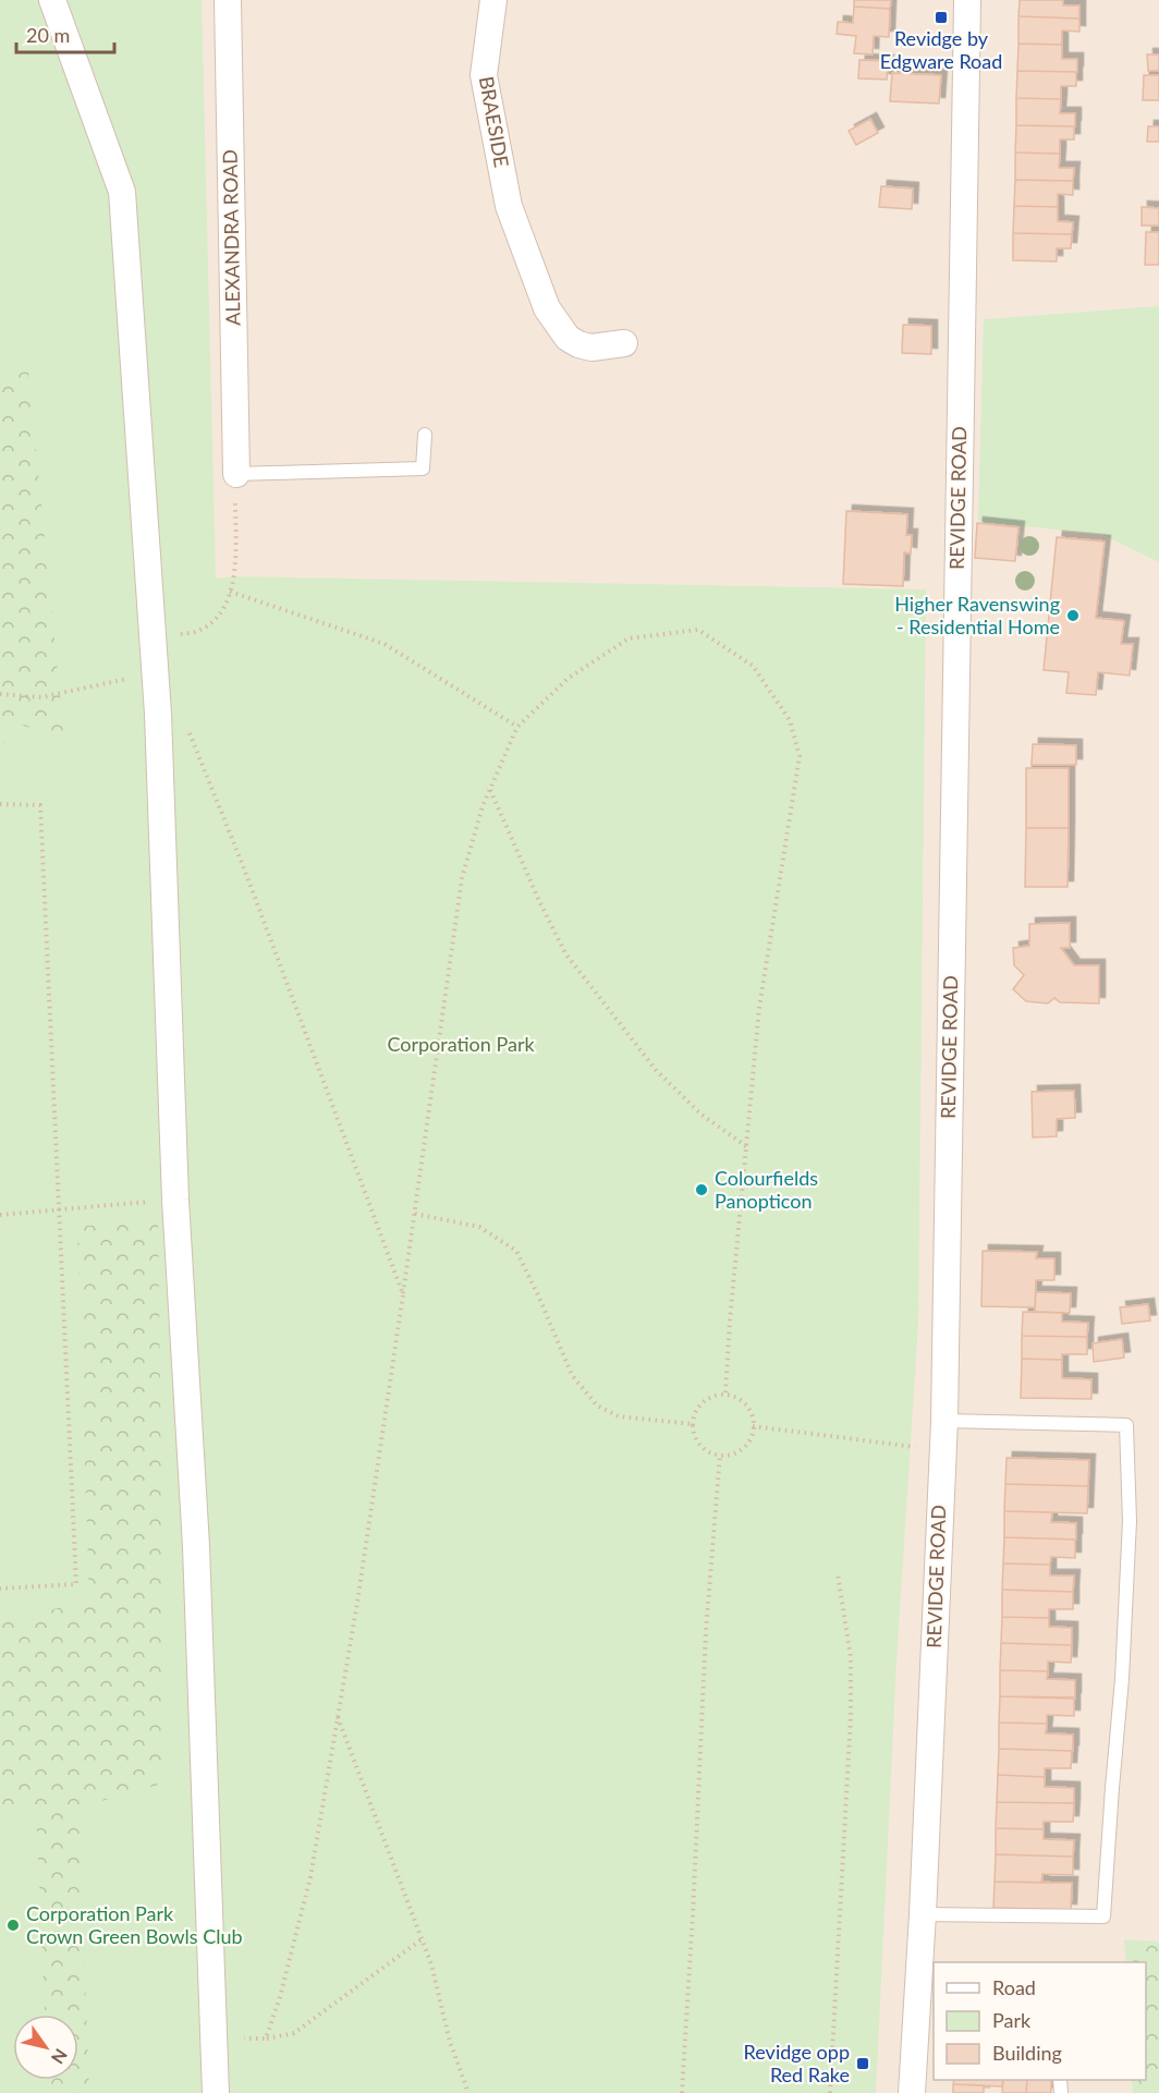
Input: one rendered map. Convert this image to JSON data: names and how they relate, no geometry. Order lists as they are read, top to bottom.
{
  "streets": {
    "street": ["BRAESIDE", "ALEXANDRA ROAD", "REVIDGE ROAD"]
  },
  "parks": ["Corporation Park"],
  "places": {
    "transit": ["Revidge by Edgware Road", "Revidge opp Red Rake"],
    "other": ["Higher Ravenswing - Residential Home", "Colourfields Panopticon", "Corporation Park Crown Green Bowls Club"]
  },
  "legend": ["Road", "Park", "Building"],
  "scale_bar": "20 m",
  "north": "bottom right"
}
